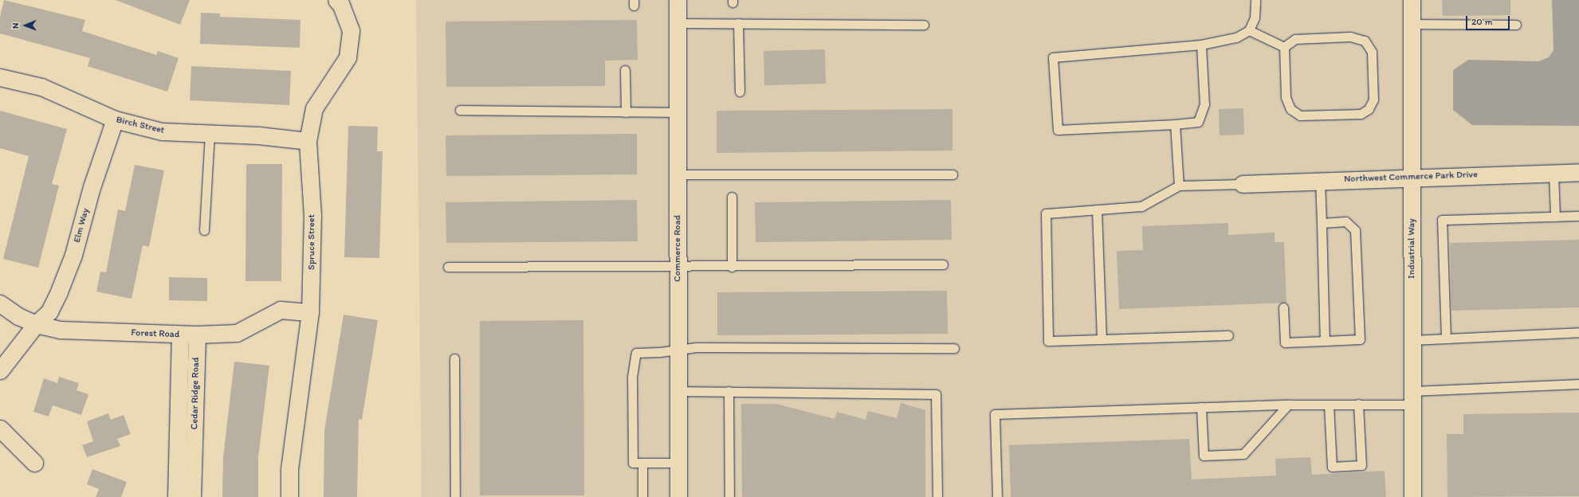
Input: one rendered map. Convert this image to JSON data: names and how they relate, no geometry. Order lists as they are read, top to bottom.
{
  "streets": {
    "street": [
      "Birch Street",
      "Northwest Commerce Park Drive",
      "Elm Way",
      "Spruce Street",
      "Commerce Road",
      "Industrial Way",
      "Forest Road",
      "Cedar Ridge Road"
    ]
  },
  "crossings": [
    ["Birch Street", "Elm Way"],
    ["Birch Street", "Spruce Street"],
    ["Northwest Commerce Park Drive", "Industrial Way"],
    ["Elm Way", "Forest Road"],
    ["Spruce Street", "Forest Road"],
    ["Forest Road", "Cedar Ridge Road"]
  ],
  "scale_bar": "20 m",
  "north": "left"
}
